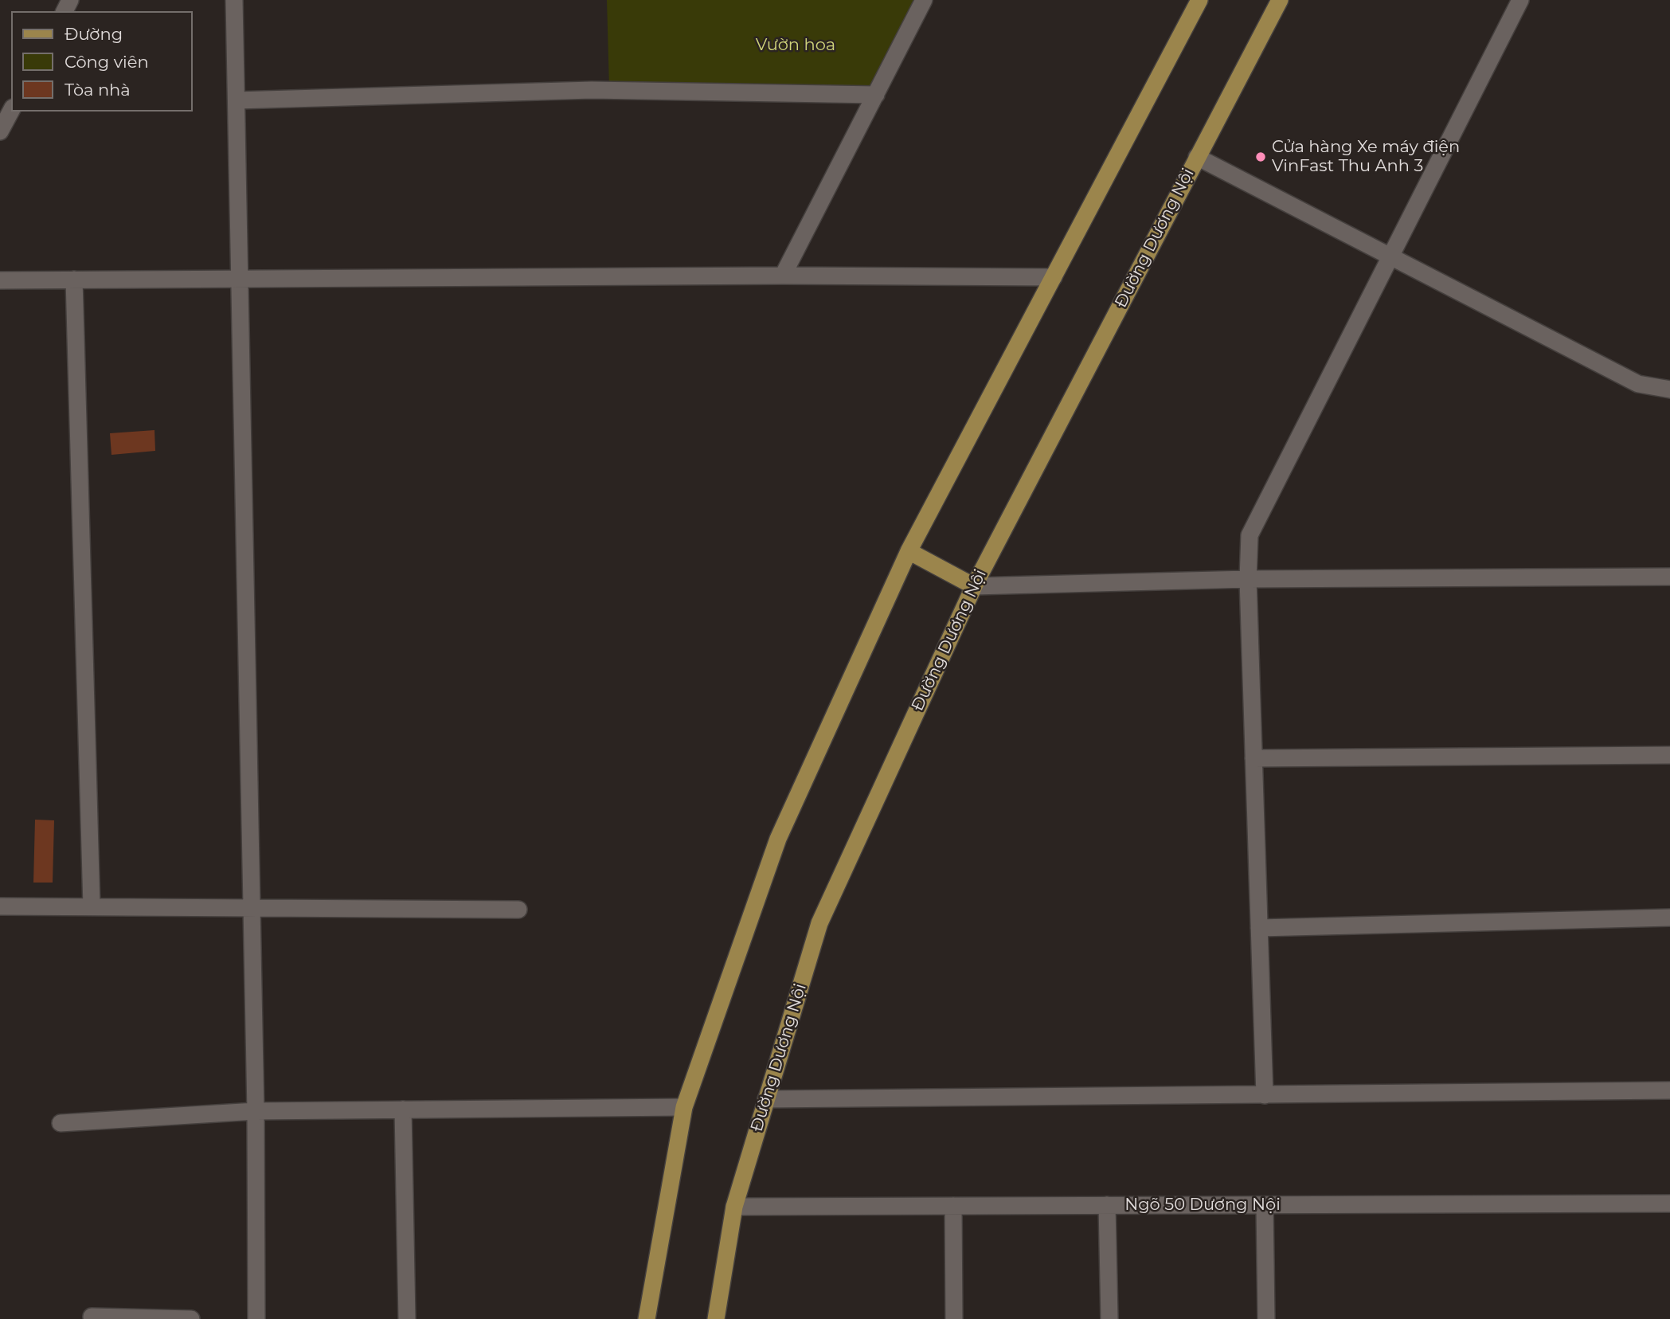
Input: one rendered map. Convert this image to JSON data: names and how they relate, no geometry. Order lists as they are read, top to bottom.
{
  "streets": {
    "main road": ["Đường Dương Nội"],
    "street": ["Ngõ 50 Dương Nội"]
  },
  "crossings": [
    ["Đường Dương Nội", "Ngõ 50 Dương Nội"]
  ],
  "parks": ["Vườn hoa"],
  "places": ["Cửa hàng Xe máy điện VinFast Thu Anh 3"],
  "legend": ["Đường", "Công viên", "Tòa nhà"]
}
